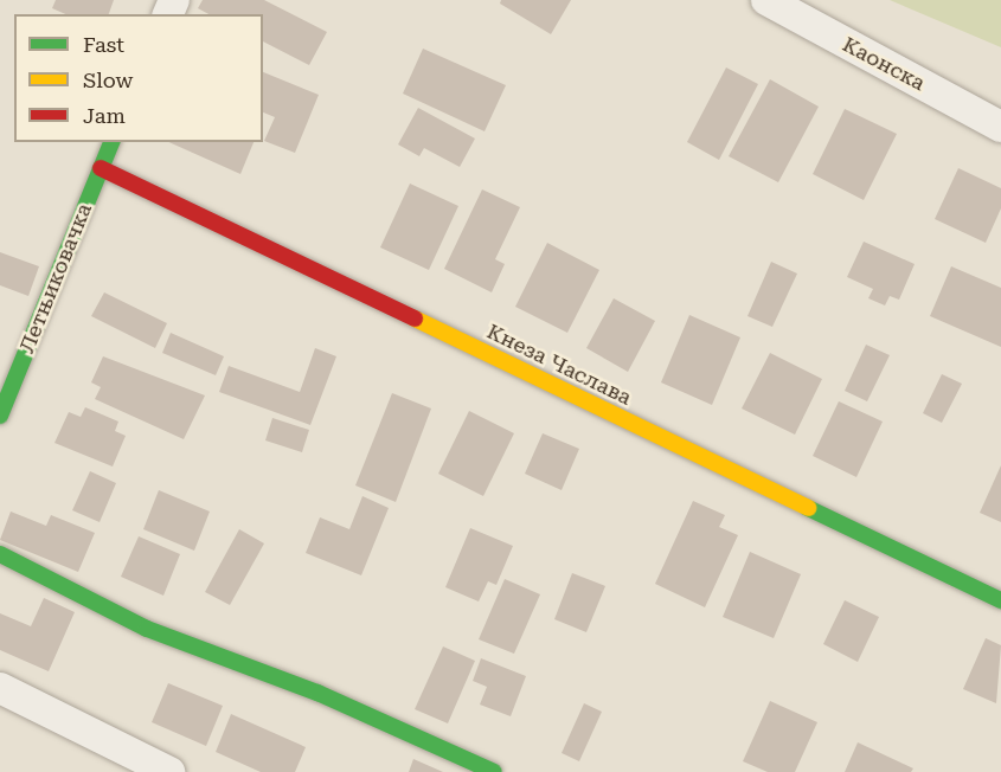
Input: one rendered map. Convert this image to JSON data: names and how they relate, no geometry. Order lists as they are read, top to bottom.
{
  "streets": {
    "street": ["Каонска", "Летњиковачка", "Кнеза Часлава"]
  },
  "crossings": [
    ["Летњиковачка", "Кнеза Часлава"]
  ],
  "legend": ["Fast", "Slow", "Jam"]
}
